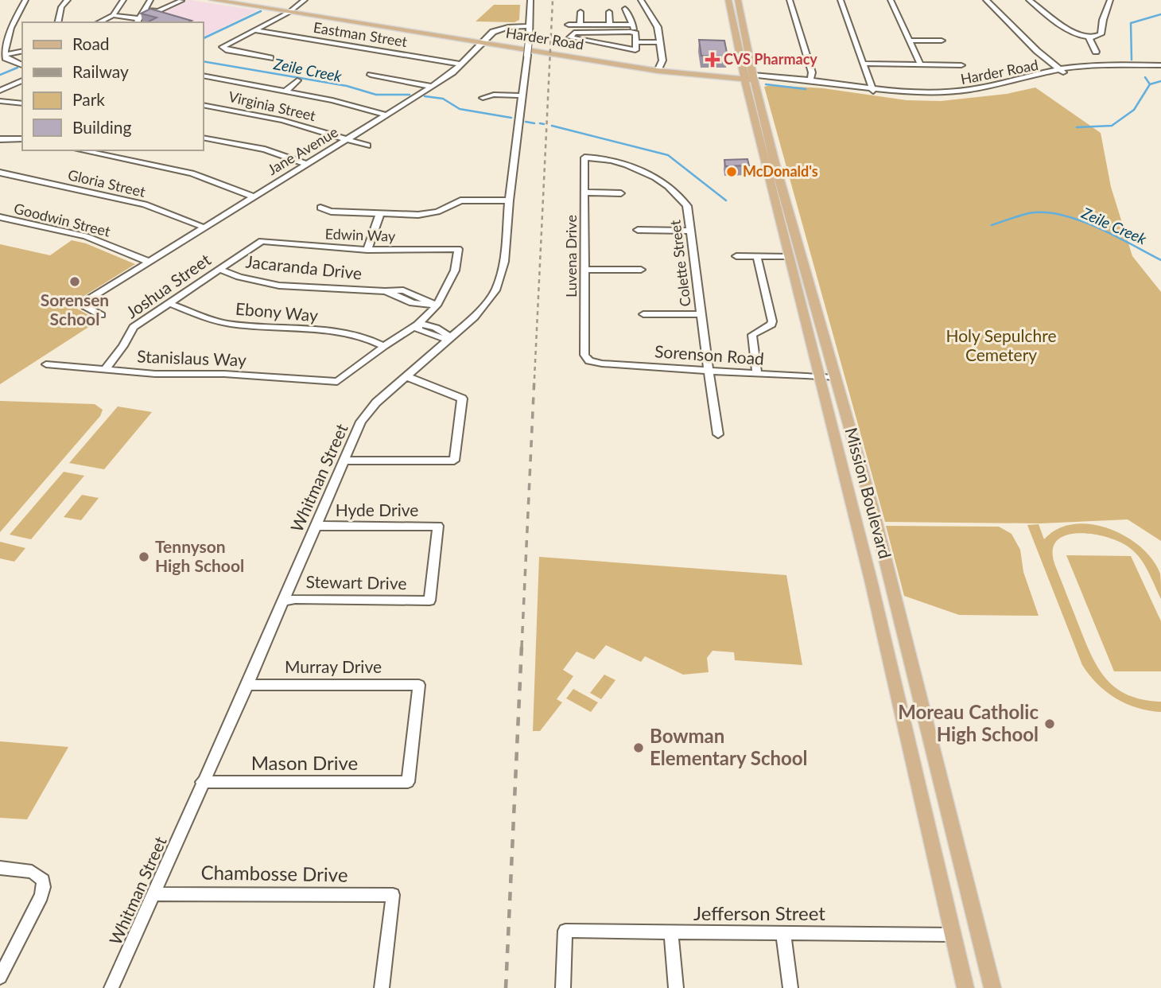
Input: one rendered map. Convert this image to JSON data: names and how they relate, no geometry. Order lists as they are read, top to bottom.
{
  "streets": {
    "main road": ["Harder Road", "Mission Boulevard"],
    "street": [
      "Eastman Street",
      "Virginia Street",
      "Jane Avenue",
      "Gloria Street",
      "Goodwin Street",
      "Edwin Way",
      "Luvena Drive",
      "Colette Street",
      "Jacaranda Drive",
      "Joshua Street",
      "Ebony Way",
      "Sorenson Road",
      "Stanislaus Way",
      "Whitman Street",
      "Hyde Drive",
      "Stewart Drive",
      "Murray Drive",
      "Mason Drive",
      "Chambosse Drive",
      "Jefferson Street"
    ]
  },
  "crossings": [
    ["Eastman Street", "Jane Avenue"],
    ["Harder Road", "Jane Avenue"],
    ["Harder Road", "Mission Boulevard"],
    ["Virginia Street", "Jane Avenue"],
    ["Jane Avenue", "Gloria Street"],
    ["Jane Avenue", "Goodwin Street"],
    ["Jane Avenue", "Whitman Street"],
    ["Edwin Way", "Jacaranda Drive"],
    ["Edwin Way", "Joshua Street"],
    ["Luvena Drive", "Colette Street"],
    ["Luvena Drive", "Sorenson Road"],
    ["Colette Street", "Sorenson Road"],
    ["Jacaranda Drive", "Joshua Street"],
    ["Joshua Street", "Ebony Way"],
    ["Joshua Street", "Stanislaus Way"],
    ["Ebony Way", "Stanislaus Way"],
    ["Sorenson Road", "Mission Boulevard"],
    ["Whitman Street", "Hyde Drive"],
    ["Whitman Street", "Stewart Drive"],
    ["Whitman Street", "Murray Drive"],
    ["Whitman Street", "Mason Drive"],
    ["Whitman Street", "Chambosse Drive"],
    ["Mission Boulevard", "Jefferson Street"],
    ["Hyde Drive", "Stewart Drive"],
    ["Murray Drive", "Mason Drive"]
  ],
  "water": ["Zeile Creek"],
  "parks": ["Holy Sepulchre Cemetery"],
  "places": {
    "health": ["CVS Pharmacy"],
    "other": [
      "McDonald's",
      "Sorensen School",
      "Tennyson High School",
      "Moreau Catholic High School",
      "Bowman Elementary School"
    ]
  },
  "legend": [
    "Road",
    "Railway",
    "Park",
    "Building"
  ]
}
